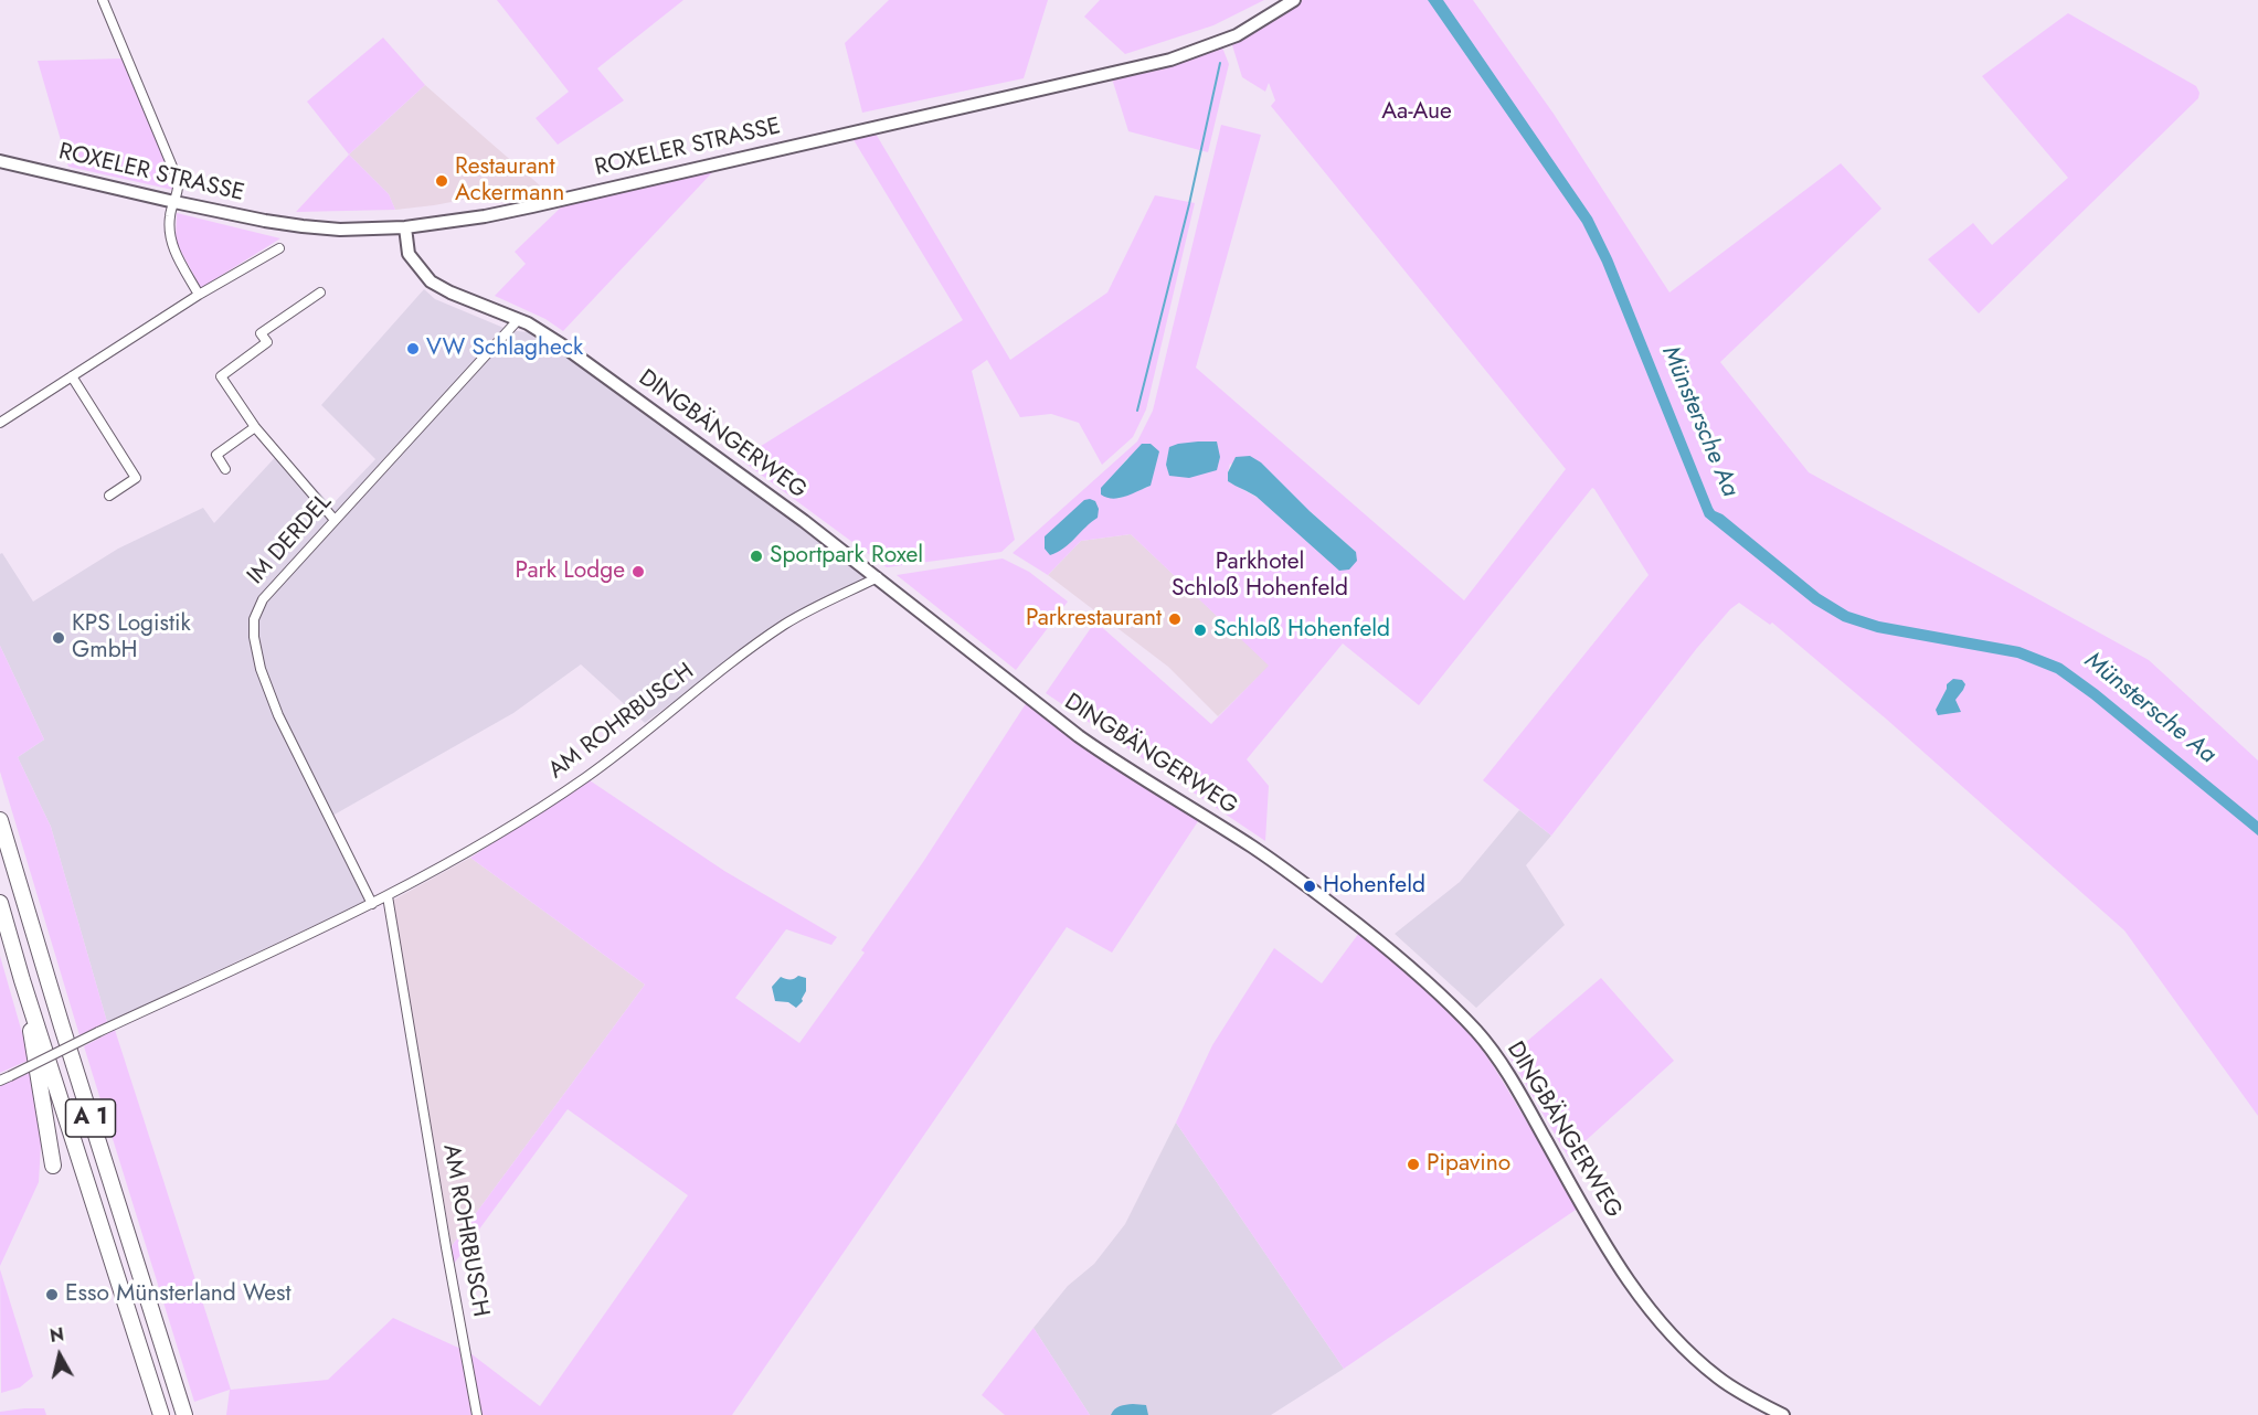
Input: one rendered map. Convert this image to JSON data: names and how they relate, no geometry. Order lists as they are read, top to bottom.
{
  "streets": {
    "highway": ["A 1"],
    "main road": ["ROXELER STRASSE", "DINGBÄNGERWEG"],
    "street": ["IM DERDEL", "AM ROHRBUSCH"]
  },
  "crossings": [
    ["ROXELER STRASSE", "DINGBÄNGERWEG"],
    ["DINGBÄNGERWEG", "IM DERDEL"],
    ["DINGBÄNGERWEG", "AM ROHRBUSCH"],
    ["IM DERDEL", "AM ROHRBUSCH"]
  ],
  "water": ["Münstersche Aa"],
  "parks": ["Aa-Aue", "Parkhotel Schloß Hohenfeld"],
  "places": [
    "Restaurant Ackermann",
    "VW Schlagheck",
    "Sportpark Roxel",
    "Park Lodge",
    "Parkrestaurant",
    "Schloß Hohenfeld",
    "KPS Logistik GmbH",
    "Hohenfeld",
    "Pipavino",
    "Esso Münsterland West"
  ],
  "north": "top"
}
